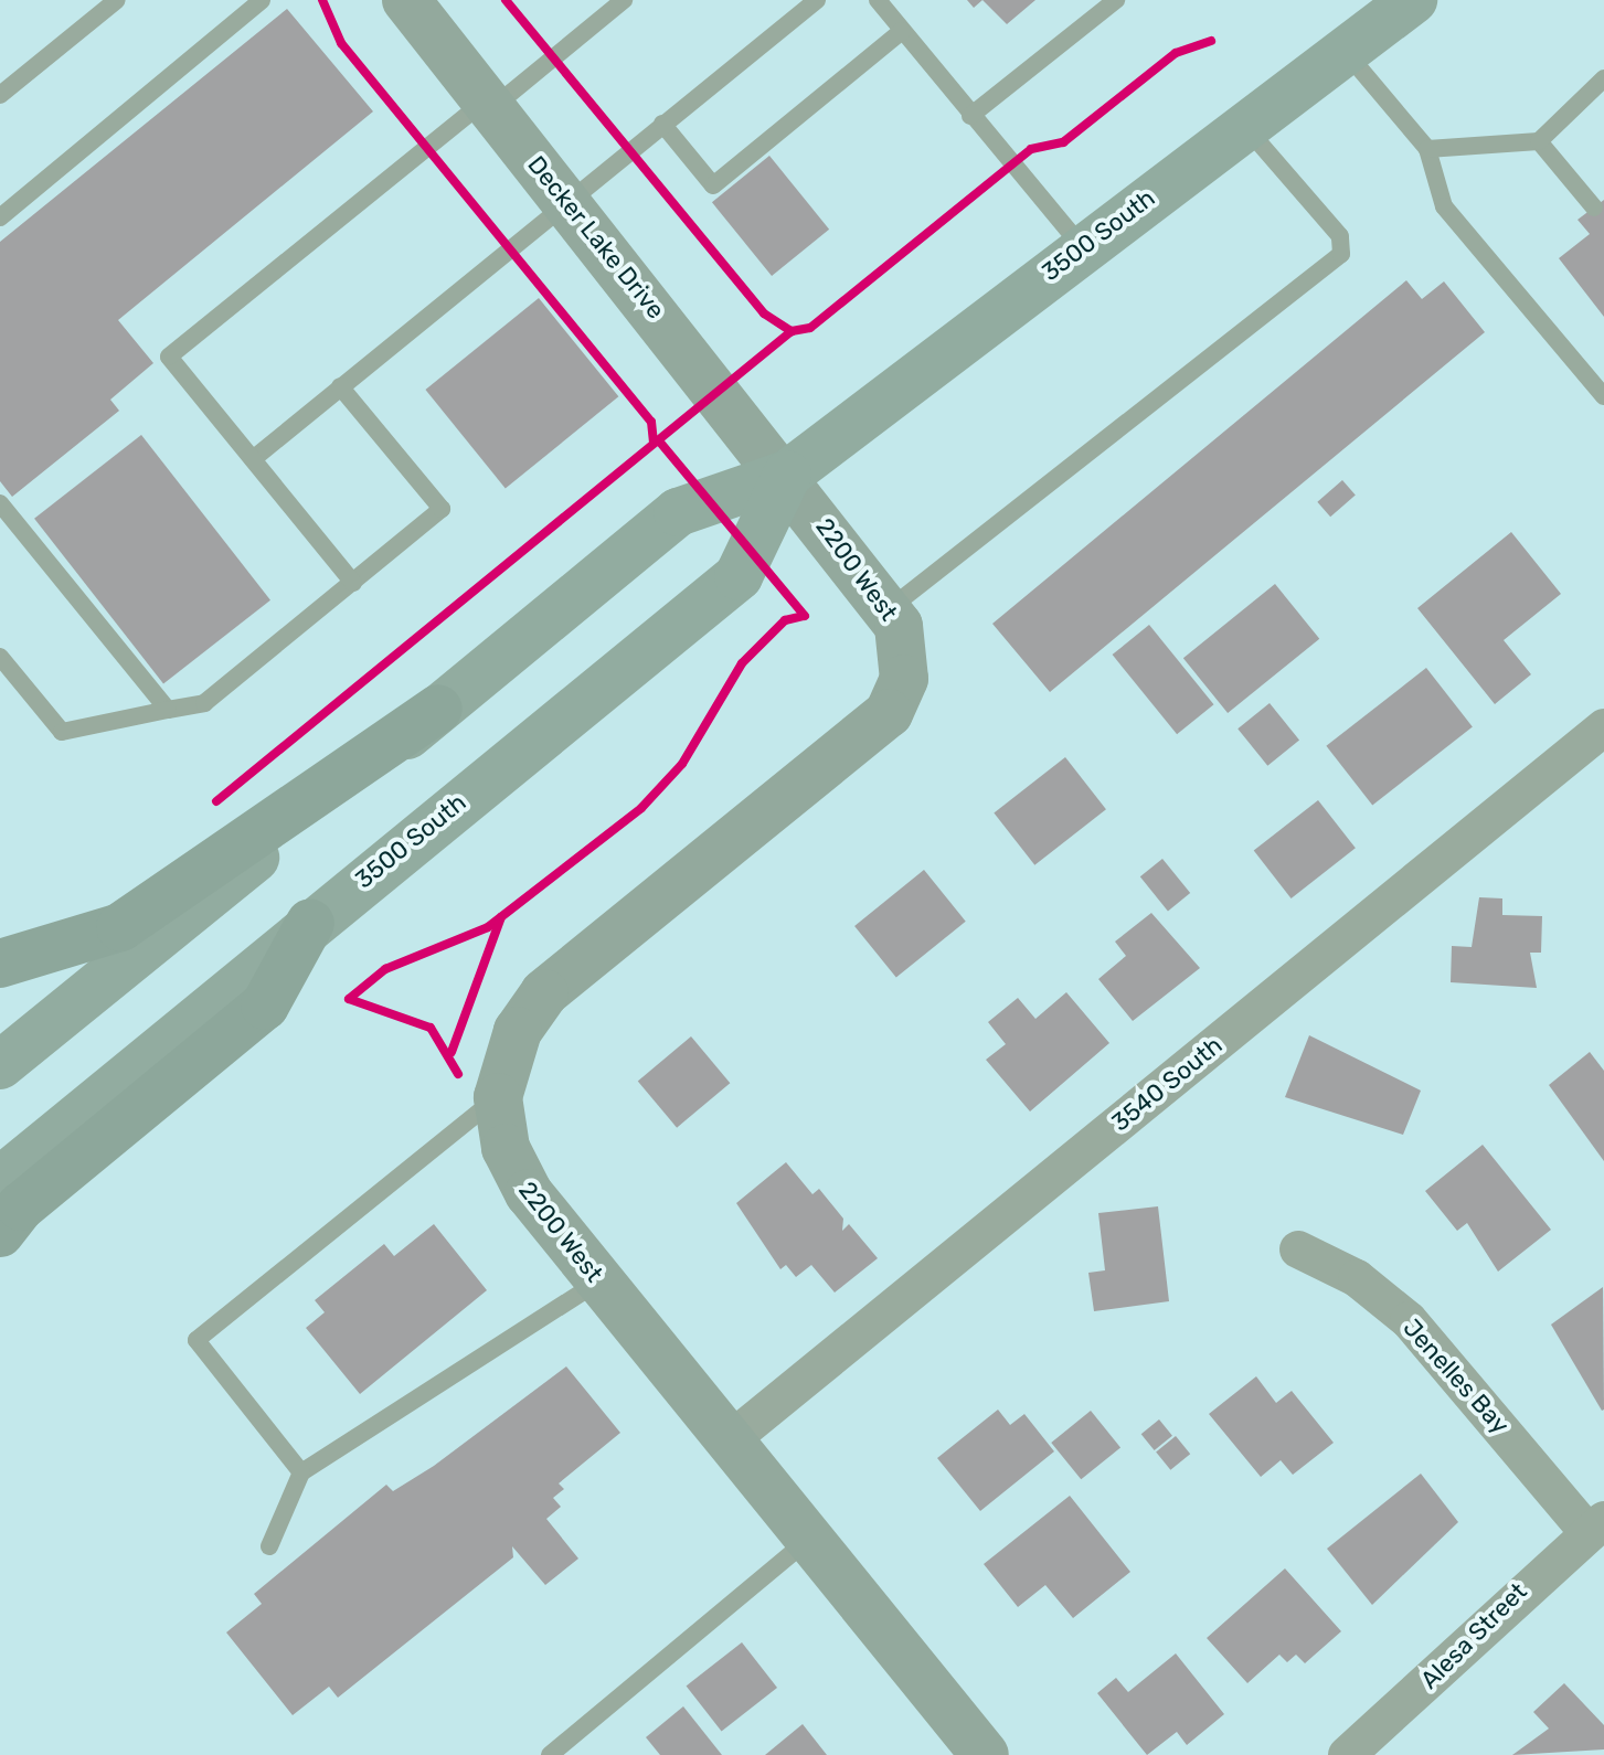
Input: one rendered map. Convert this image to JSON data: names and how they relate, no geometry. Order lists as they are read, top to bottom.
{
  "streets": {
    "main road": ["3500 South"],
    "street": [
      "Decker Lake Drive",
      "2200 West",
      "3540 South",
      "Jenelles Bay",
      "Alesa Street"
    ]
  },
  "crossings": [
    ["3500 South", "Decker Lake Drive"],
    ["3500 South", "2200 West"],
    ["Decker Lake Drive", "2200 West"],
    ["2200 West", "3540 South"],
    ["Jenelles Bay", "Alesa Street"]
  ]
}
